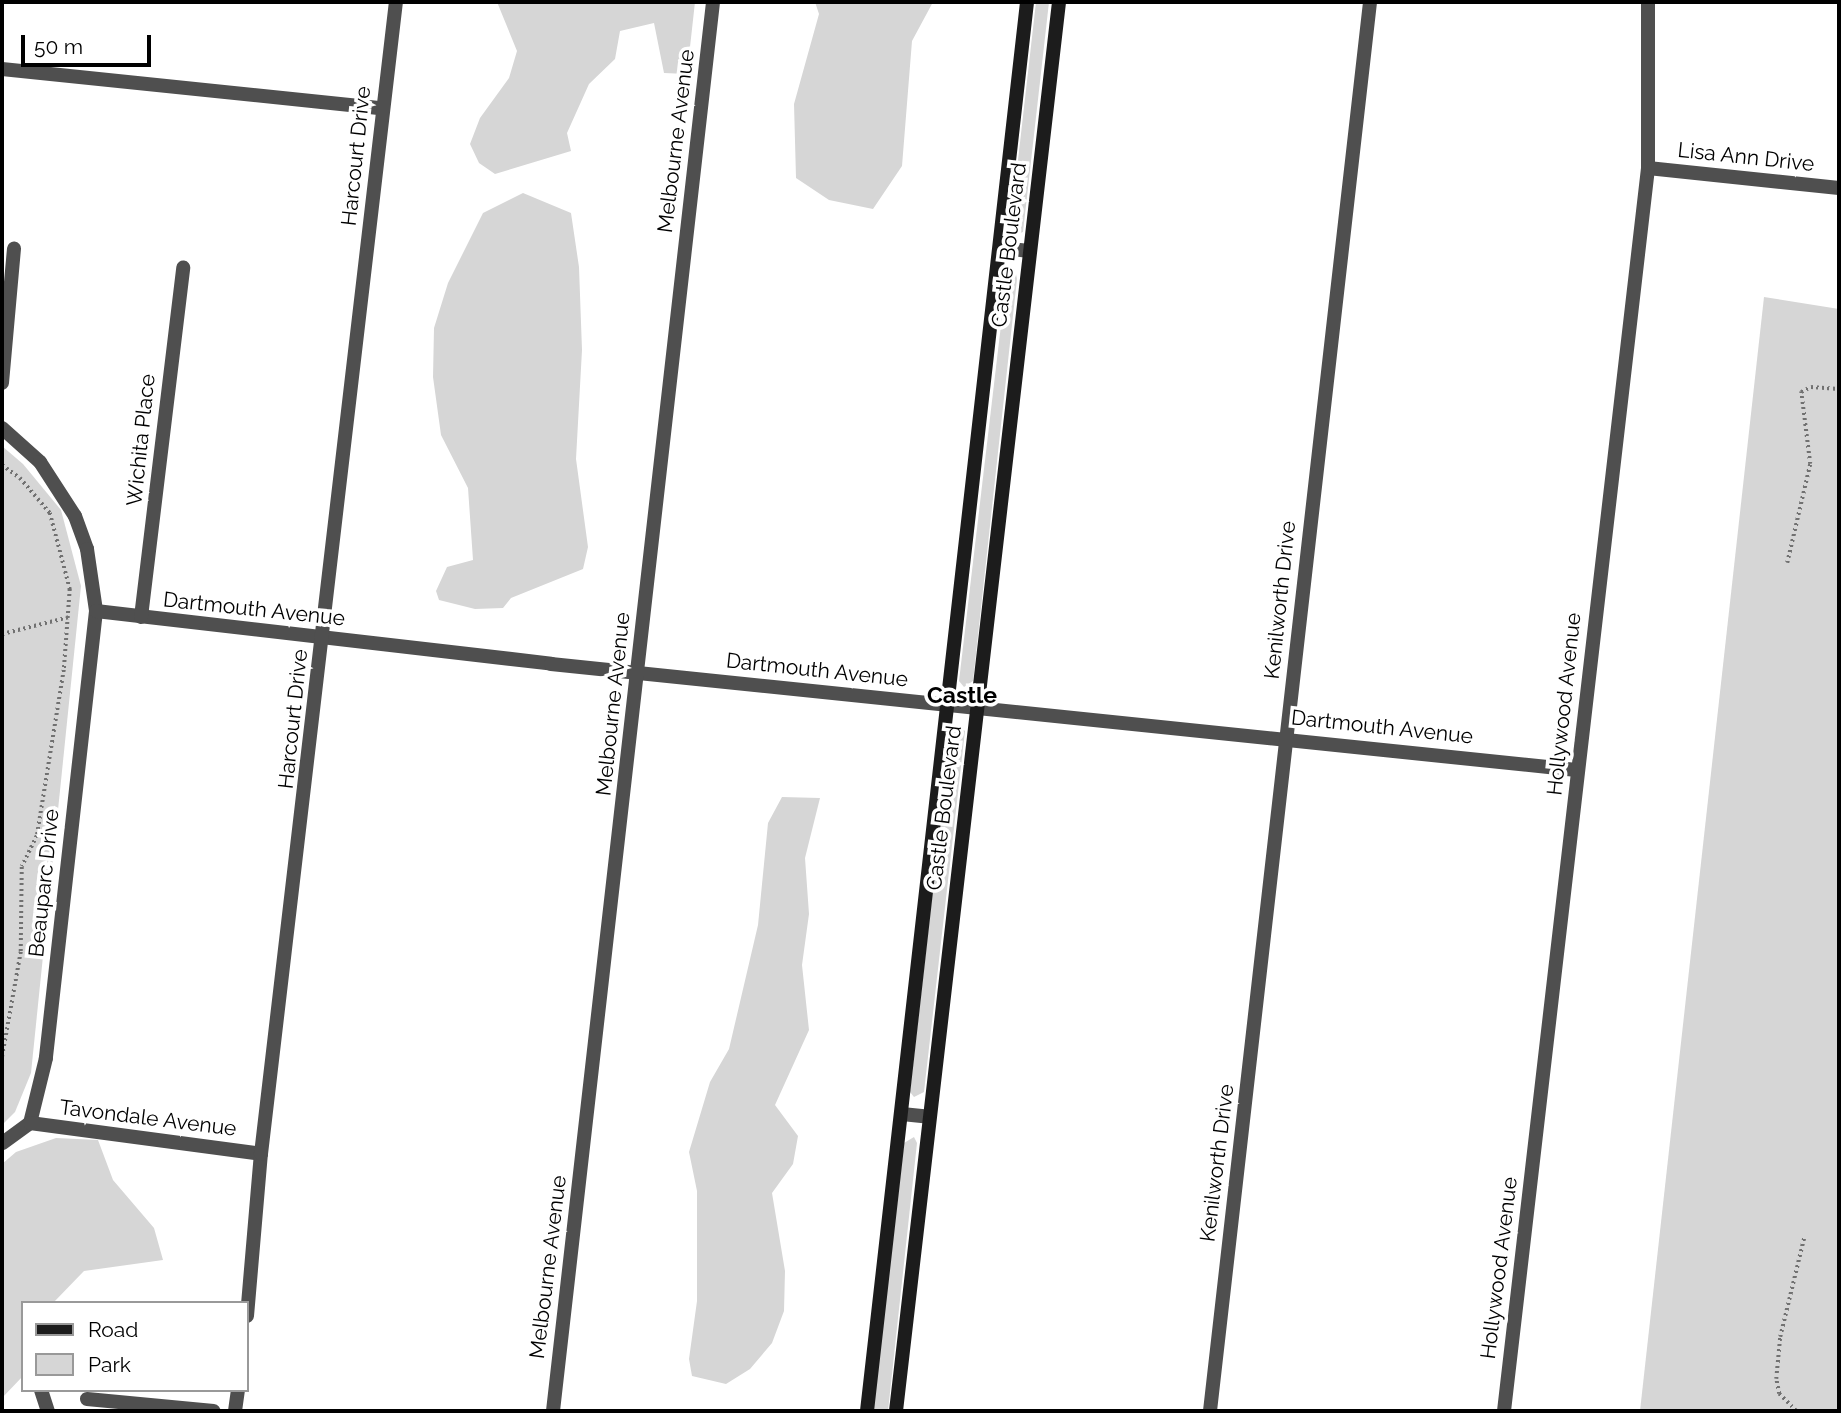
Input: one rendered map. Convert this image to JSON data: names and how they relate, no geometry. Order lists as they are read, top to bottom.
{
  "streets": {
    "street": [
      "Melbourne Avenue",
      "Harcourt Drive",
      "Lisa Ann Drive",
      "Castle Boulevard",
      "Wichita Place",
      "Kenilworth Drive",
      "Dartmouth Avenue",
      "Hollywood Avenue",
      "Beauparc Drive",
      "Tavondale Avenue"
    ]
  },
  "crossings": [
    ["Melbourne Avenue", "Dartmouth Avenue"],
    ["Harcourt Drive", "Dartmouth Avenue"],
    ["Harcourt Drive", "Tavondale Avenue"],
    ["Lisa Ann Drive", "Hollywood Avenue"],
    ["Castle Boulevard", "Dartmouth Avenue"],
    ["Wichita Place", "Dartmouth Avenue"],
    ["Kenilworth Drive", "Dartmouth Avenue"],
    ["Dartmouth Avenue", "Hollywood Avenue"],
    ["Dartmouth Avenue", "Beauparc Drive"],
    ["Beauparc Drive", "Tavondale Avenue"]
  ],
  "districts": ["Castle"],
  "legend": ["Road", "Park"],
  "scale_bar": "50 m"
}
